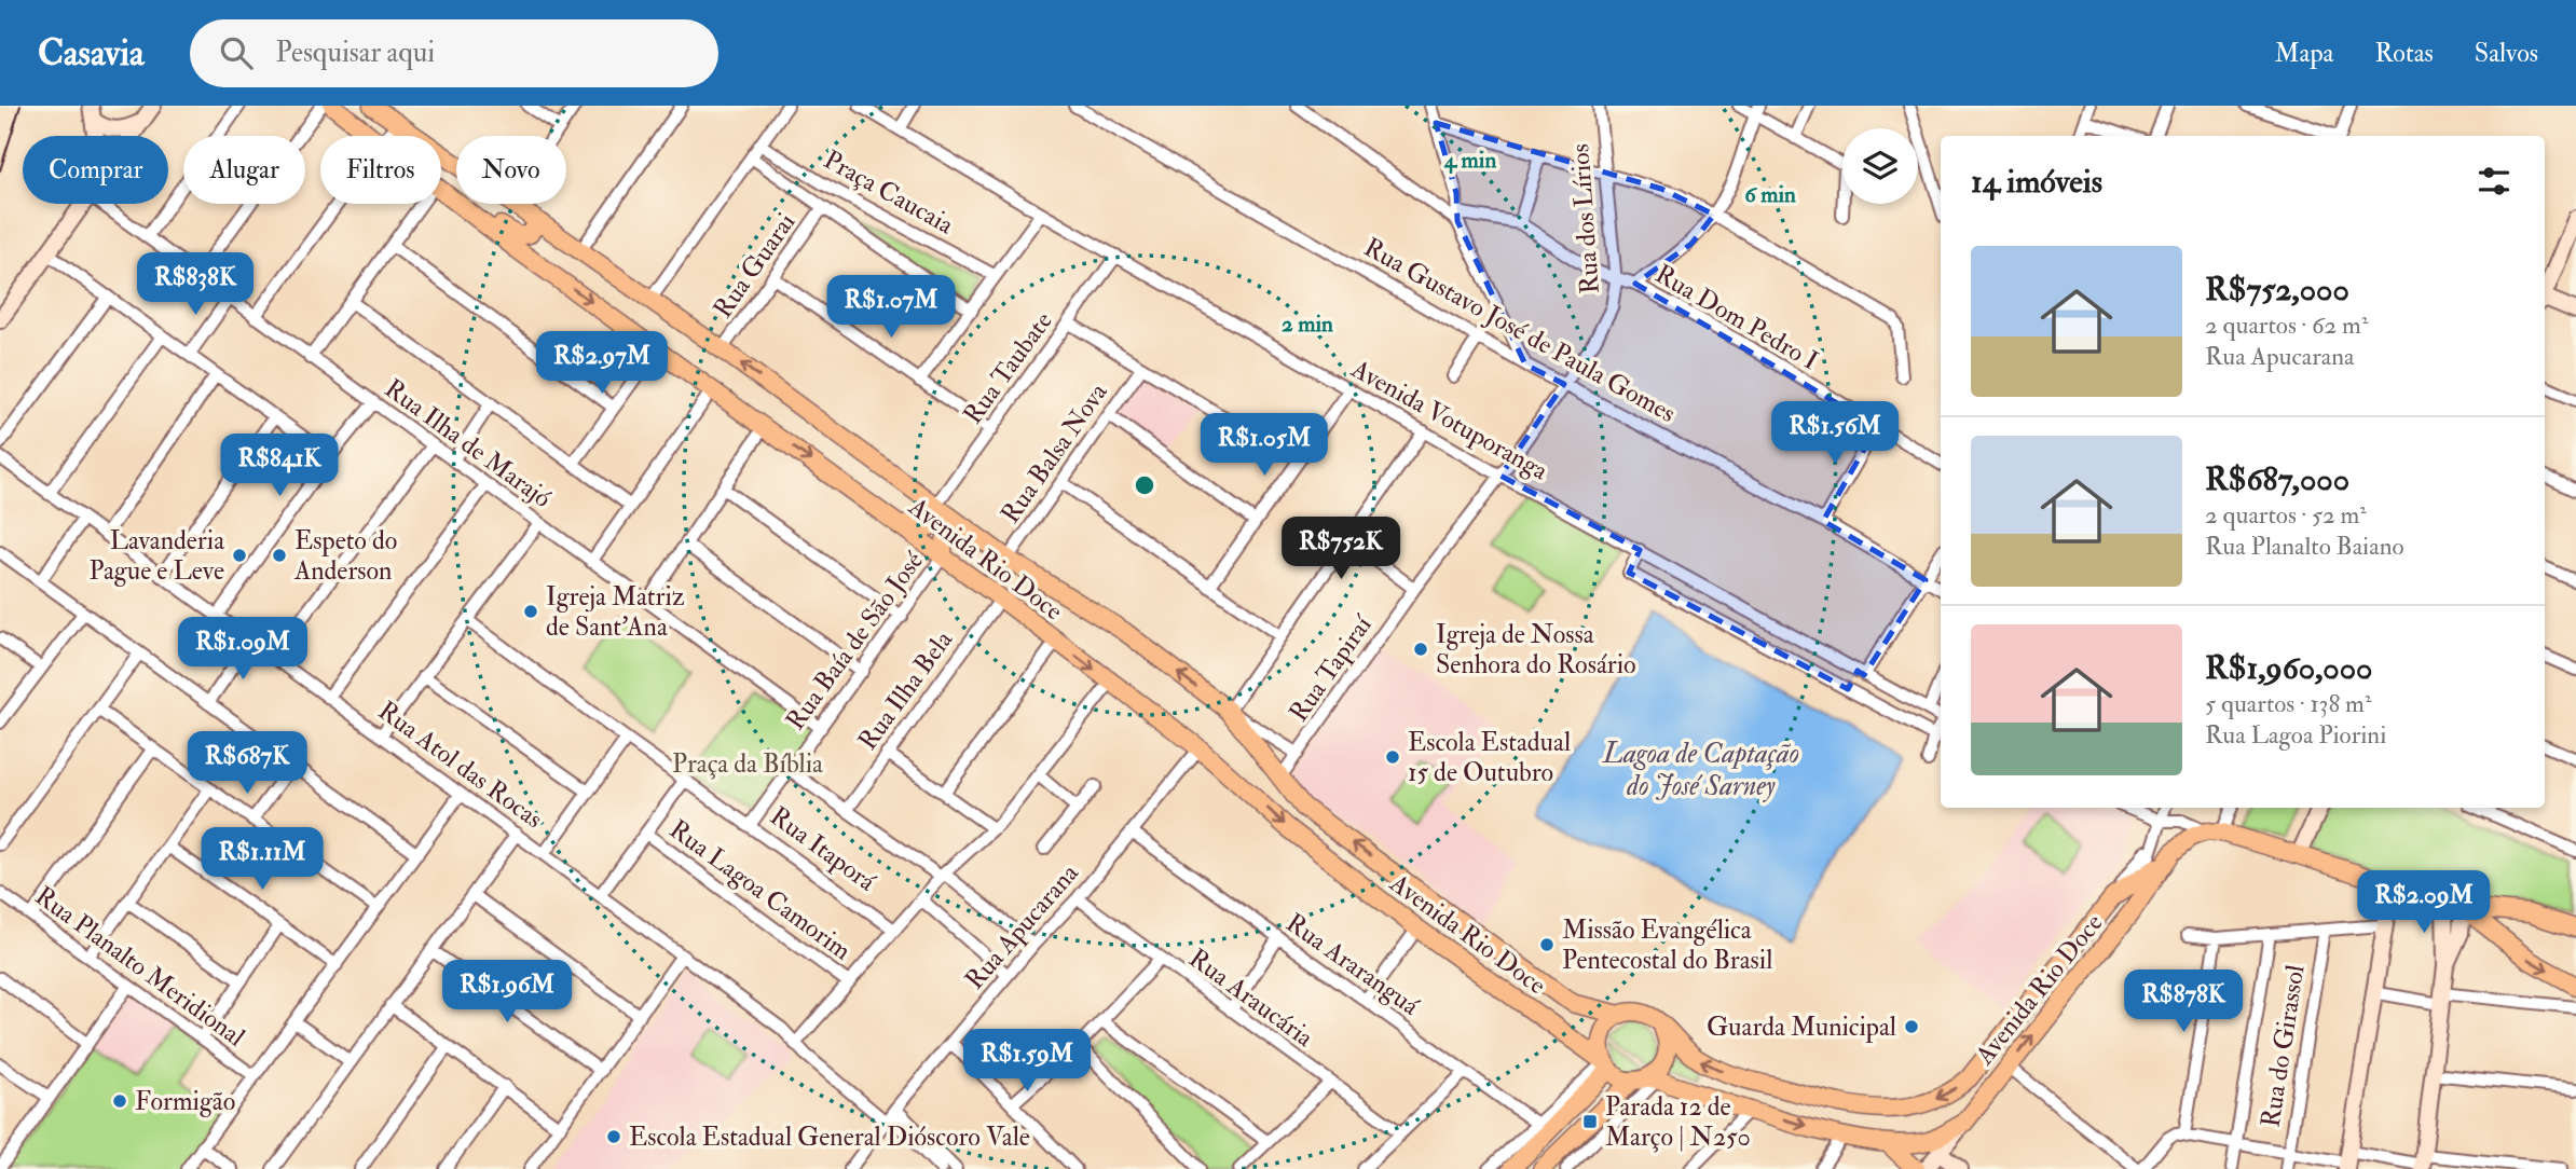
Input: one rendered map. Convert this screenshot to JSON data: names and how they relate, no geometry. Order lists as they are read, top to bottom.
{
  "streets": {
    "main road": ["Avenida Rio Doce"],
    "street": [
      "Praça Caucaia",
      "Rua dos Lírios",
      "Rua Guarai",
      "Rua Dom Pedro I",
      "Rua Gustavo José de Paula Gomes",
      "Rua Taubate",
      "Avenida Votuporanga",
      "Rua Ilha de Marajó",
      "Rua Balsa Nova",
      "Rua Baía de São José",
      "Rua Tapiraí",
      "Rua Ilha Bela",
      "Rua Atol das Rocas",
      "Rua Itaporá",
      "Rua Lagoa Camorim",
      "Rua Apucarana",
      "Rua Araranguá",
      "Rua Planalto Meridional",
      "Rua Araucária",
      "Rua do Girassol"
    ]
  },
  "crossings": [
    ["Praça Caucaia", "Rua Guarai"],
    ["Rua dos Lírios", "Rua Dom Pedro I"],
    ["Rua dos Lírios", "Rua Gustavo José de Paula Gomes"],
    ["Rua dos Lírios", "Avenida Votuporanga"],
    ["Rua dos Lírios", "Rua Tapiraí"],
    ["Rua Guarai", "Avenida Rio Doce"],
    ["Rua Taubate", "Avenida Votuporanga"],
    ["Rua Taubate", "Avenida Rio Doce"],
    ["Avenida Votuporanga", "Rua Tapiraí"],
    ["Rua Ilha de Marajó", "Rua Baía de São José"],
    ["Rua Balsa Nova", "Avenida Rio Doce"],
    ["Avenida Rio Doce", "Rua Baía de São José"],
    ["Avenida Rio Doce", "Rua Tapiraí"],
    ["Avenida Rio Doce", "Rua Ilha Bela"],
    ["Avenida Rio Doce", "Rua Apucarana"],
    ["Rua Baía de São José", "Rua Itaporá"],
    ["Rua Atol das Rocas", "Rua Apucarana"],
    ["Rua Apucarana", "Rua Araranguá"],
    ["Rua Apucarana", "Rua Araucária"]
  ],
  "water": ["Lagoa de Captação do José Sarney"],
  "parks": ["Praça da Bíblia"],
  "places": {
    "other": [
      "Lavanderia Pague e Leve",
      "Espeto do Anderson",
      "Igreja Matriz de Sant'Ana",
      "Igreja de Nossa Senhora do Rosário",
      "Escola Estadual 15 de Outubro",
      "Missão Evangélica Pentecostal do Brasil",
      "Guarda Municipal",
      "Formigão",
      "Escola Estadual General Dióscoro Vale"
    ],
    "transit": ["Parada 12 de Março | N250"]
  },
  "page": {
    "header": "Casavia",
    "search": "Pesquisar aqui",
    "nav": ["Mapa", "Rotas", "Salvos"],
    "chip": [
      "Comprar",
      "Alugar",
      "Filtros",
      "Novo"
    ],
    "heading": "14 imóveis",
    "list": [
      {
        "name": "R$752,000",
        "note": "2 quartos · 62 m² · Rua Apucarana"
      },
      {
        "name": "R$687,000",
        "note": "2 quartos · 52 m² · Rua Planalto Baiano"
      },
      {
        "name": "R$1,960,000",
        "note": "5 quartos · 138 m² · Rua Lagoa Piorini"
      }
    ],
    "price": [
      "R$838K",
      "R$1.07M",
      "R$2.97M",
      "R$1.56M",
      "R$1.05M",
      "R$841K",
      "R$752K",
      "R$1.09M",
      "R$687K",
      "R$1.11M",
      "R$2.09M",
      "R$1.96M",
      "R$878K",
      "R$1.59M"
    ]
  },
  "rings": ["4 min", "6 min", "2 min"]
}
